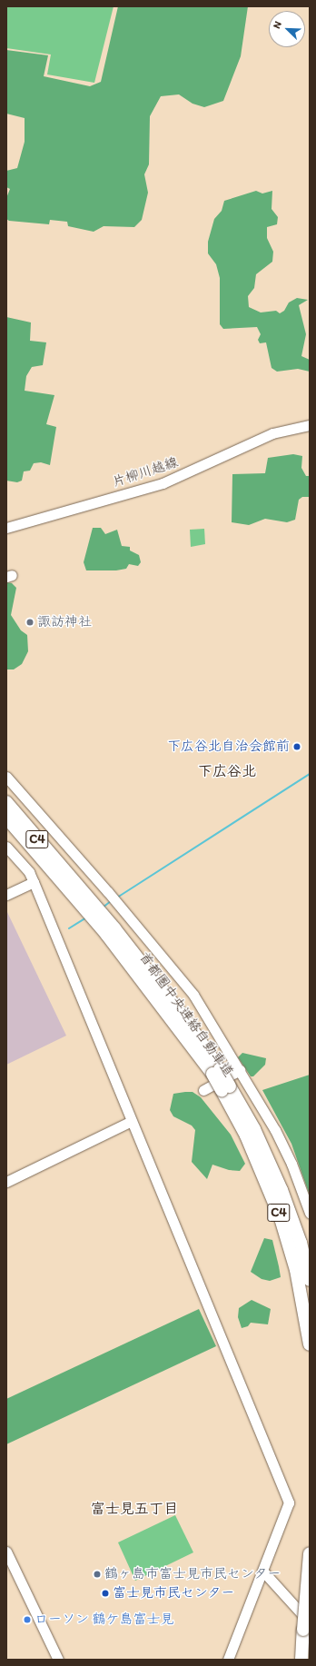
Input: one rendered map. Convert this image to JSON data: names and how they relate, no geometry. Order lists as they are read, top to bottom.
{
  "streets": {
    "highway": ["C4", "首都圏中央連絡自動車道"],
    "street": ["片柳川越線"]
  },
  "districts": ["下広谷北", "富士見五丁目"],
  "places": [
    "諏訪神社",
    "下広谷北自治会館前",
    "鶴ヶ島市富士見市民センター",
    "富士見市民センター",
    "ローソン 鶴ケ島富士見"
  ],
  "north": "top left"
}
